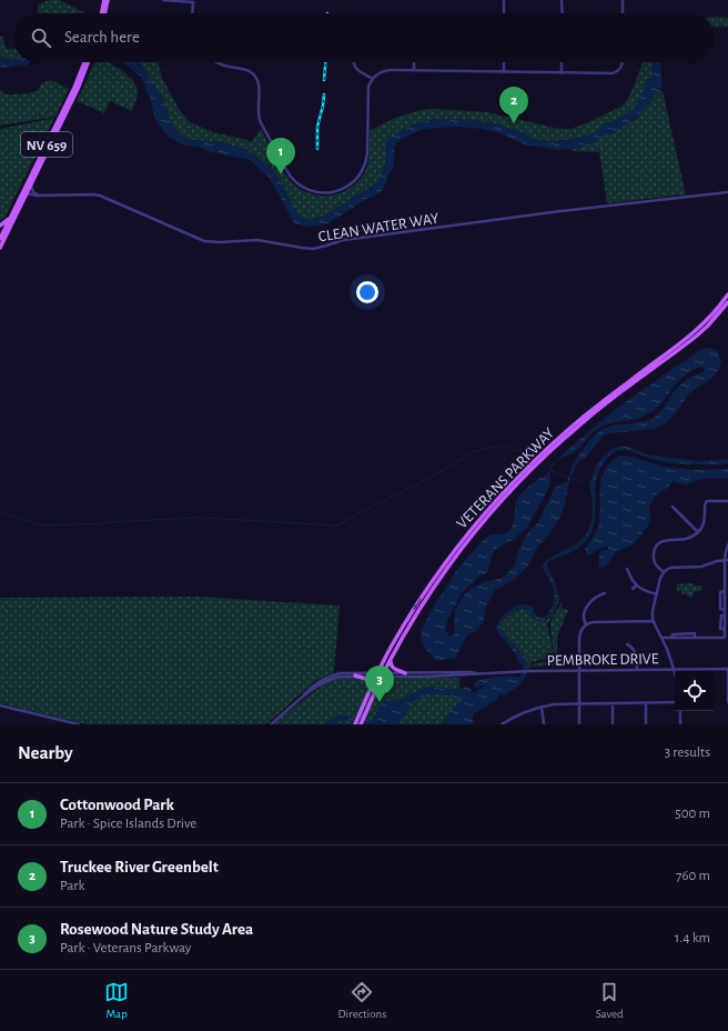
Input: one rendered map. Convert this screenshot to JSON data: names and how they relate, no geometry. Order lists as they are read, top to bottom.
{
  "streets": {
    "main road": ["NV 659", "VETERANS PARKWAY"],
    "street": ["CLEAN WATER WAY", "PEMBROKE DRIVE"]
  },
  "crossings": [
    ["NV 659", "CLEAN WATER WAY"],
    ["VETERANS PARKWAY", "PEMBROKE DRIVE"]
  ],
  "page": {
    "search": "Search here",
    "pins": ["2", "1", "3"],
    "heading": ["Nearby", "3 results"],
    "list": [
      {
        "mark": "1",
        "name": "Cottonwood Park",
        "note": "Park · Spice Islands Drive",
        "value": "500 m"
      },
      {
        "mark": "2",
        "name": "Truckee River Greenbelt",
        "note": "Park",
        "value": "760 m"
      },
      {
        "mark": "3",
        "name": "Rosewood Nature Study Area",
        "note": "Park · Veterans Parkway",
        "value": "1.4 km"
      }
    ],
    "nav": ["Map", "Directions", "Saved"]
  }
}
